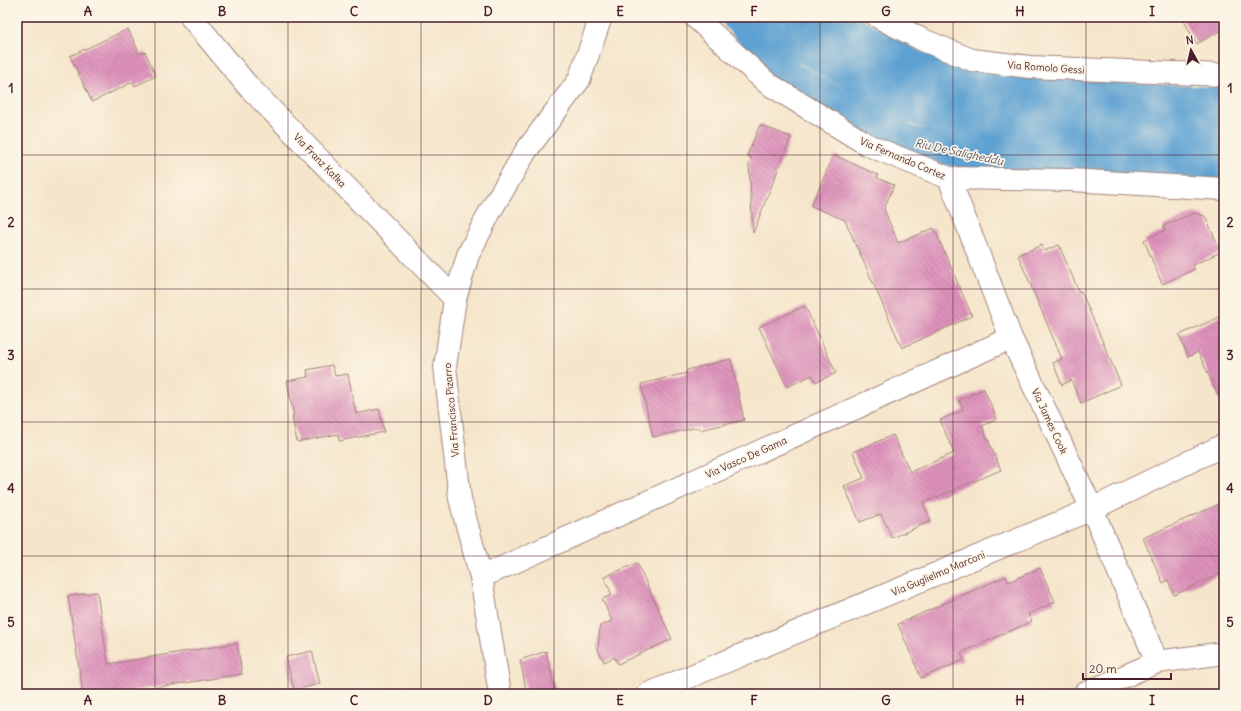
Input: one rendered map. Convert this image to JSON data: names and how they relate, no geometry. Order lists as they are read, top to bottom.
{
  "streets": {
    "street": [
      "Via Romolo Gessi",
      "Via Fernando Cortez",
      "Via Franz Kafka",
      "Via Francisco Pizarro",
      "Via James Cook",
      "Via Vasco De Gama",
      "Via Guglielmo Marconi"
    ]
  },
  "crossings": [
    ["Via Fernando Cortez", "Via James Cook"],
    ["Via Franz Kafka", "Via Francisco Pizarro"],
    ["Via Francisco Pizarro", "Via Vasco De Gama"],
    ["Via James Cook", "Via Vasco De Gama"],
    ["Via James Cook", "Via Guglielmo Marconi"]
  ],
  "water": ["Riu De Saligheddu"],
  "scale_bar": "20 m",
  "north": "top",
  "grid": {
    "columns": [
      "A",
      "B",
      "C",
      "D",
      "E",
      "F",
      "G",
      "H",
      "I"
    ],
    "rows": [
      "1",
      "2",
      "3",
      "4",
      "5"
    ]
  }
}
